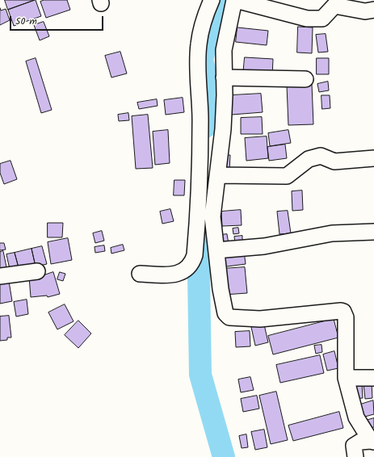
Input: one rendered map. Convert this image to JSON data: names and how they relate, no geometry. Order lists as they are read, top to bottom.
{
  "scale_bar": "50 m"
}
